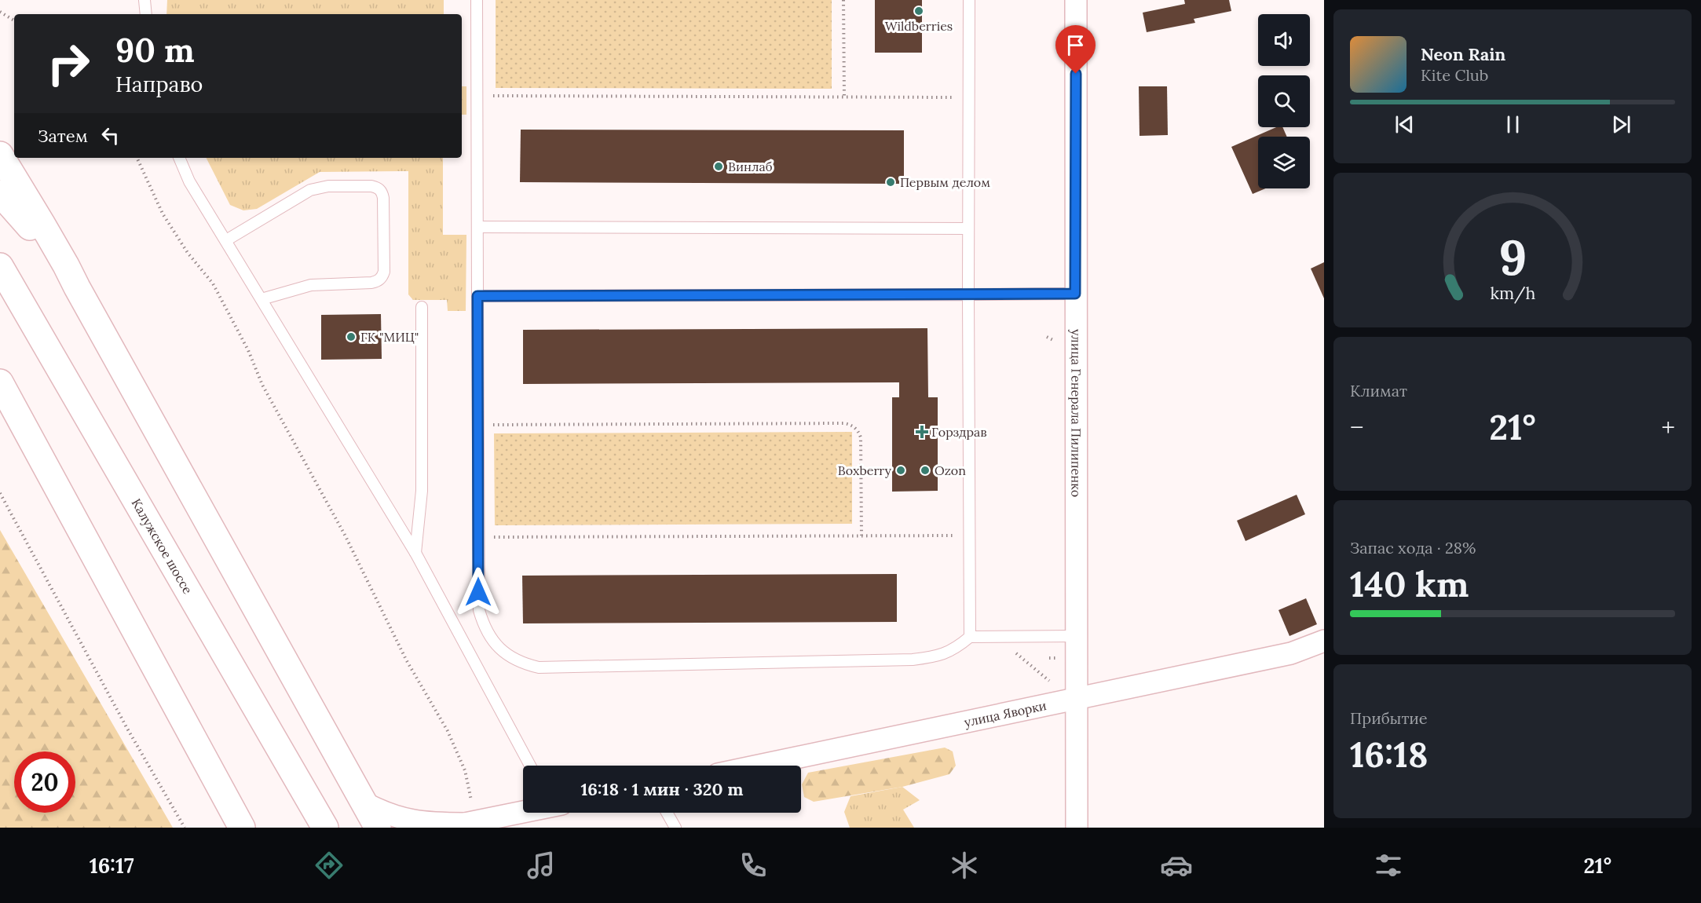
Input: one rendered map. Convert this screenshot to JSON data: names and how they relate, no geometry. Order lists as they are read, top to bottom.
{
  "streets": {
    "main road": ["Калужское шоссе"],
    "street": ["улица Генерала Пилипенко", "улица Яворки"]
  },
  "crossings": [
    ["улица Генерала Пилипенко", "улица Яворки"]
  ],
  "places": {
    "other": [
      "Wildberries",
      "Винлаб",
      "Первым делом",
      "ГК \"МИЦ\"",
      "Boxberry",
      "Ozon"
    ],
    "health": ["Горздрав"]
  },
  "page": {
    "turn": ["90 m", "Направо"],
    "song": ["Neon Rain", "Kite Club"],
    "then": "Затем",
    "tile": [
      "Климат",
      ["Запас хода · 28%", "140 km"],
      ["Прибытие", "16:18"]
    ],
    "heat": ["−", "21°", "+"],
    "limit": "20",
    "trip": "16:18 · 1 мин · 320 m",
    "tabs": ["16:17", "21°"],
    "gauge": ["9", "km/h"]
  }
}
